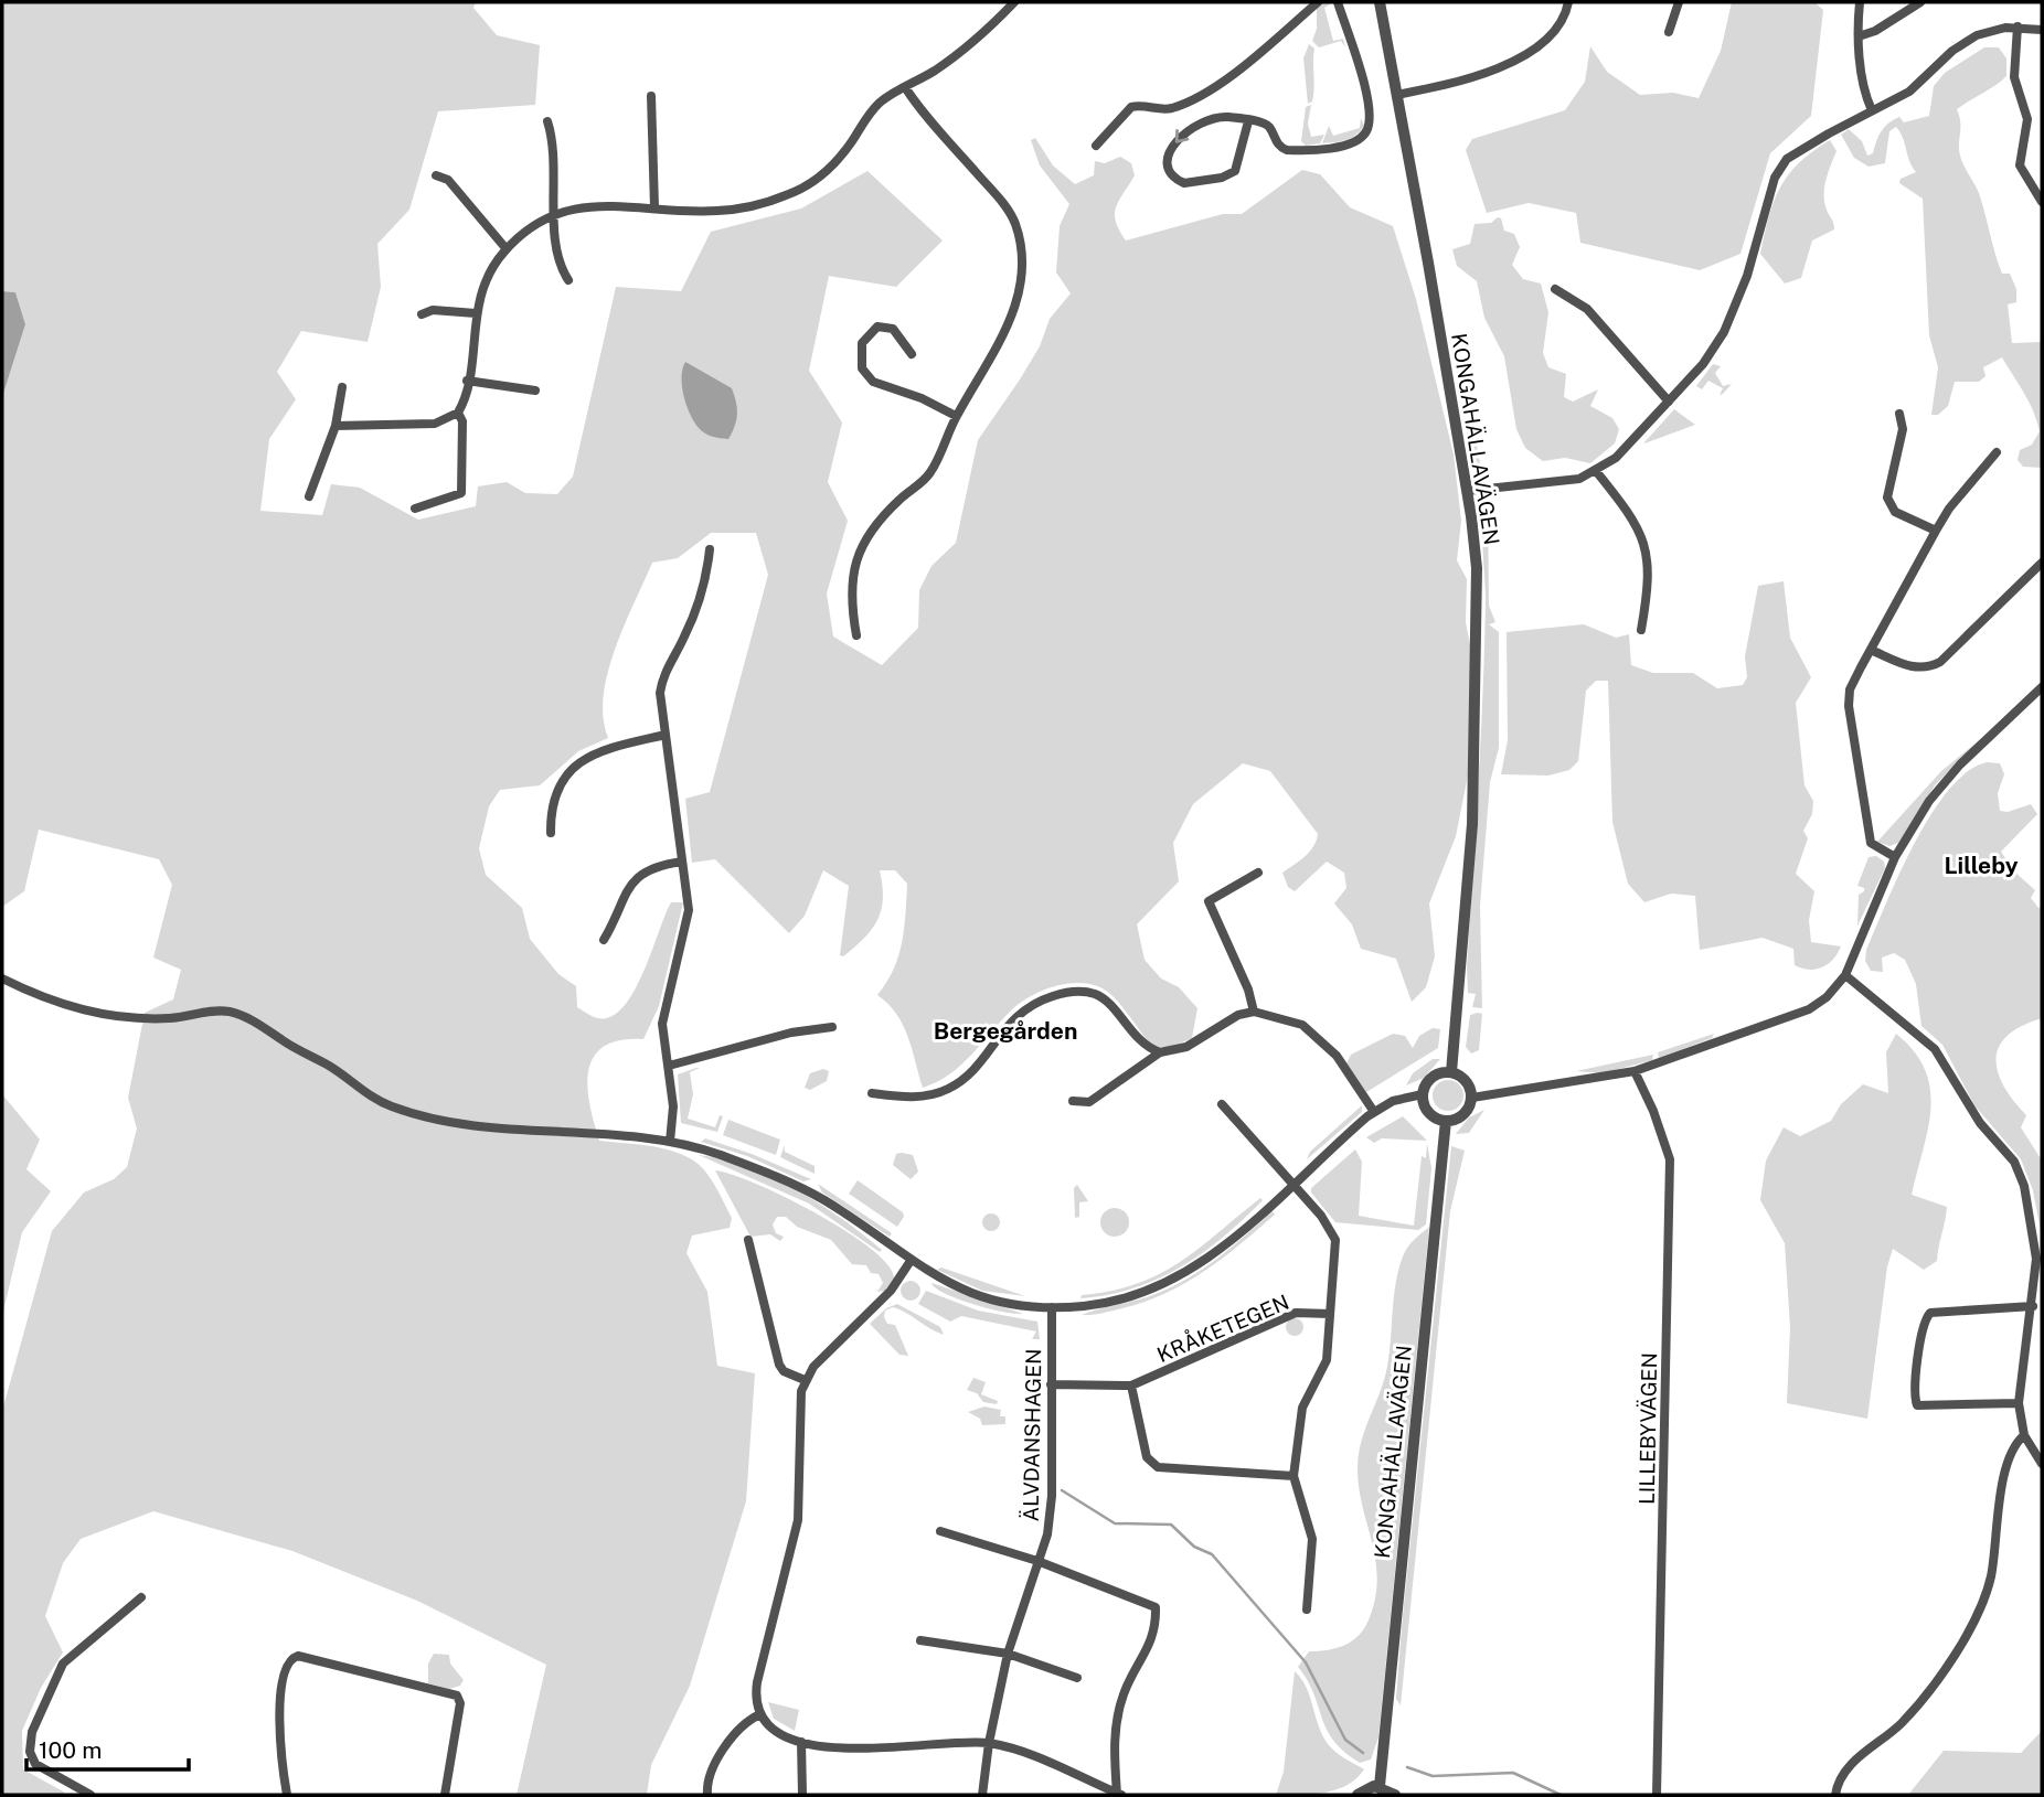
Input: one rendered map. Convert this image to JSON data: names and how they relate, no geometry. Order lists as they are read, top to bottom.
{
  "streets": {
    "street": [
      "KONGAHÄLLAVÄGEN",
      "KRÅKETEGEN",
      "LILLEBYVÄGEN",
      "ÄLVDANSHAGEN"
    ]
  },
  "crossings": [
    ["KRÅKETEGEN", "ÄLVDANSHAGEN"]
  ],
  "districts": ["Lilleby", "Bergegården"],
  "scale_bar": "100 m"
}
